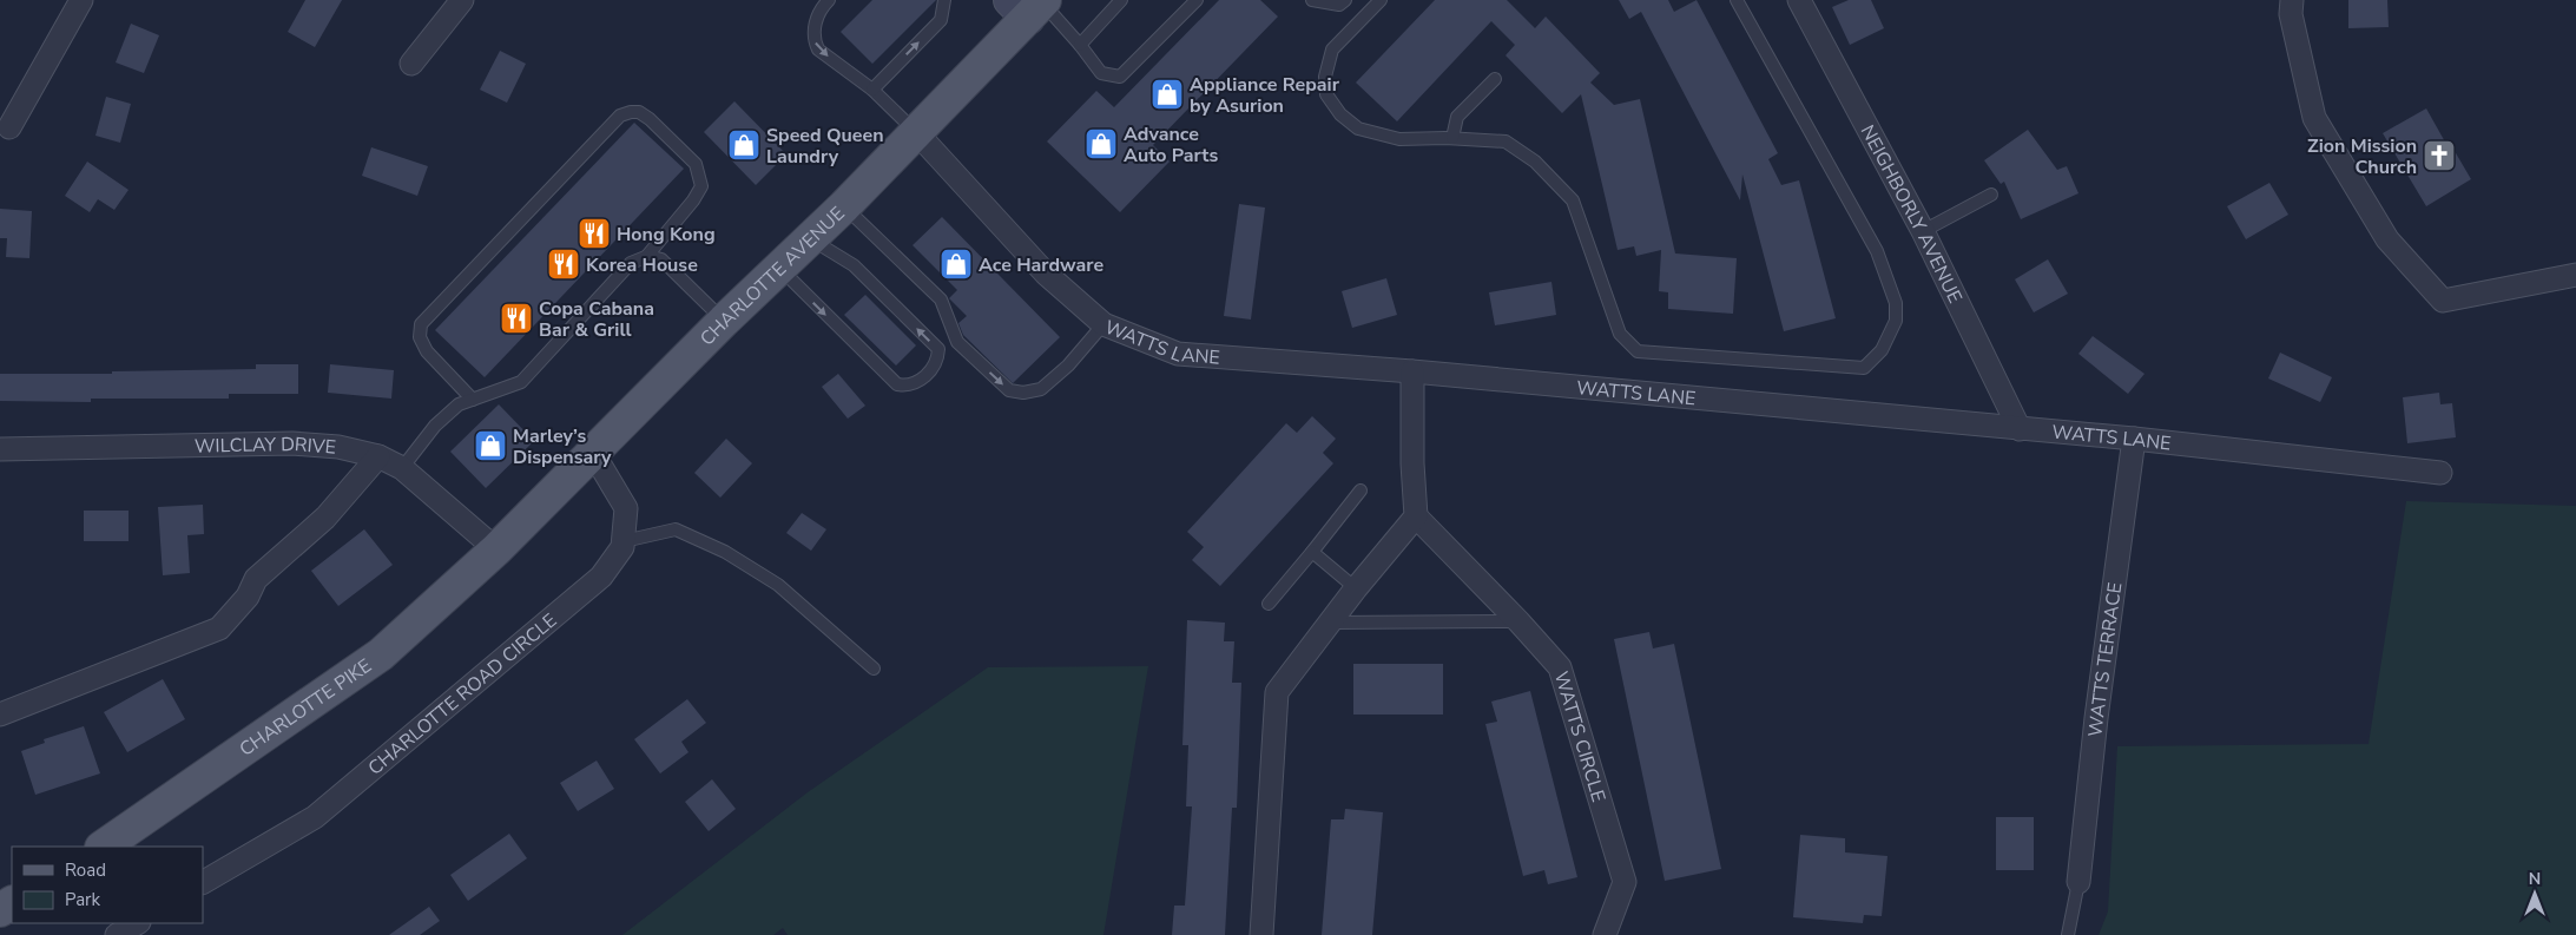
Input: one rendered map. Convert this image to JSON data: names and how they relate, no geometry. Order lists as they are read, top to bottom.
{
  "streets": {
    "main road": ["CHARLOTTE AVENUE", "CHARLOTTE PIKE"],
    "street": [
      "NEIGHBORLY AVENUE",
      "WATTS LANE",
      "WILCLAY DRIVE",
      "WATTS TERRACE",
      "CHARLOTTE ROAD CIRCLE",
      "WATTS CIRCLE"
    ]
  },
  "crossings": [
    ["NEIGHBORLY AVENUE", "WATTS LANE"],
    ["CHARLOTTE AVENUE", "WATTS LANE"],
    ["CHARLOTTE AVENUE", "WILCLAY DRIVE"],
    ["CHARLOTTE AVENUE", "CHARLOTTE ROAD CIRCLE"],
    ["CHARLOTTE AVENUE", "CHARLOTTE PIKE"],
    ["WATTS LANE", "WATTS TERRACE"],
    ["WILCLAY DRIVE", "CHARLOTTE PIKE"]
  ],
  "places": {
    "shop": [
      "Appliance Repair by Asurion",
      "Advance Auto Parts",
      "Speed Queen Laundry",
      "Ace Hardware",
      "Marley’s Dispensary"
    ],
    "church": ["Zion Mission Church"],
    "restaurant": ["Hong Kong", "Korea House", "Copa Cabana Bar & Grill"]
  },
  "legend": ["Road", "Park"],
  "north": "top"
}
